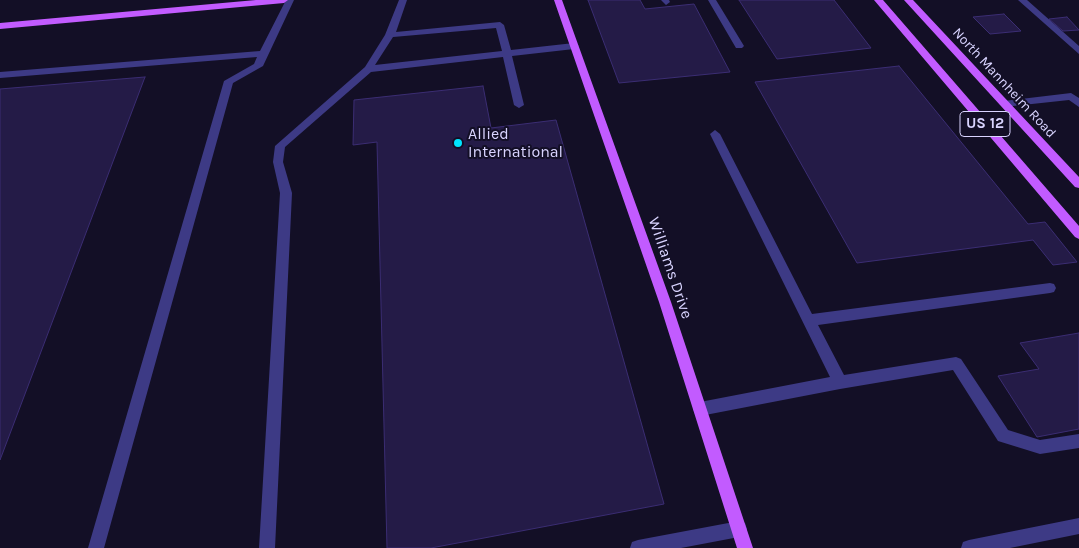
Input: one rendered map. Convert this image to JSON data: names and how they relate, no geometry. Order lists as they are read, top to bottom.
{
  "streets": {
    "main road": ["North Mannheim Road", "US 12", "Williams Drive"]
  },
  "places": ["Allied International"]
}
